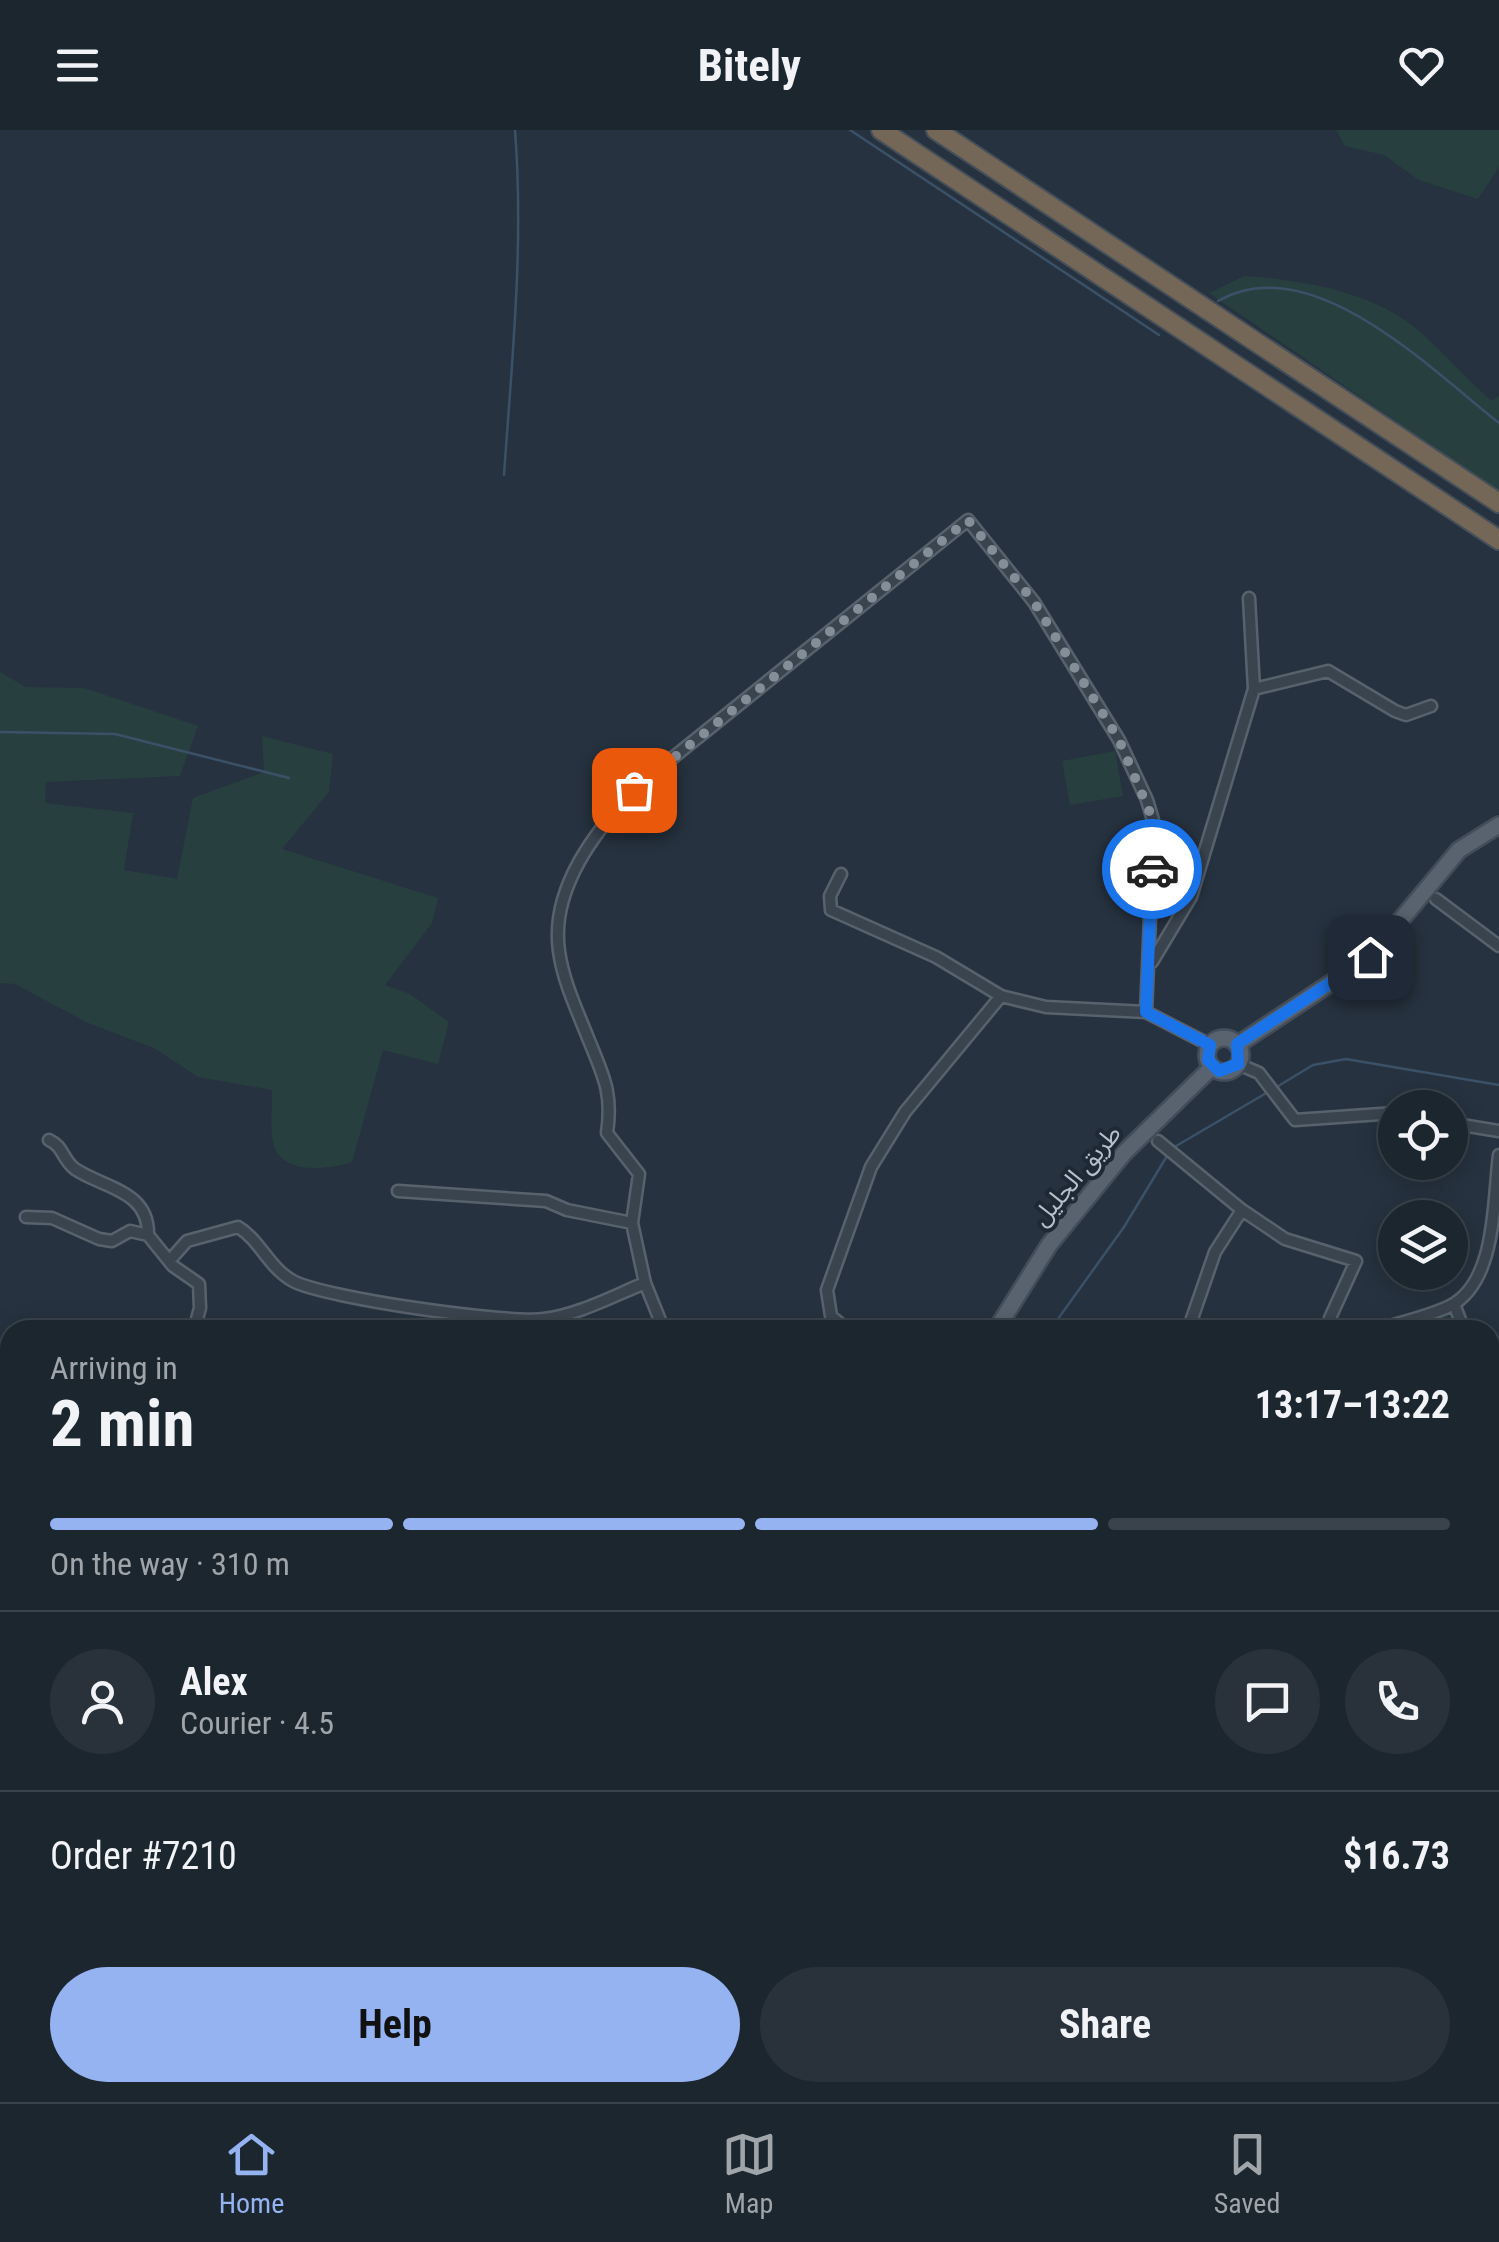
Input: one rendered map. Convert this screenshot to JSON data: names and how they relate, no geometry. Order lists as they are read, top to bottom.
{
  "streets": {
    "main road": ["طريق الجليل"]
  },
  "page": {
    "header": "Bitely",
    "heading": ["2 min", "Arriving in", "13:17–13:22"],
    "panel": [
      "Alex",
      "Courier · 4.5",
      "Order #7210",
      "$16.73"
    ],
    "bar": "On the way · 310 m",
    "buttons": ["Help", "Share"],
    "tabs": ["Home", "Map", "Saved"]
  }
}
